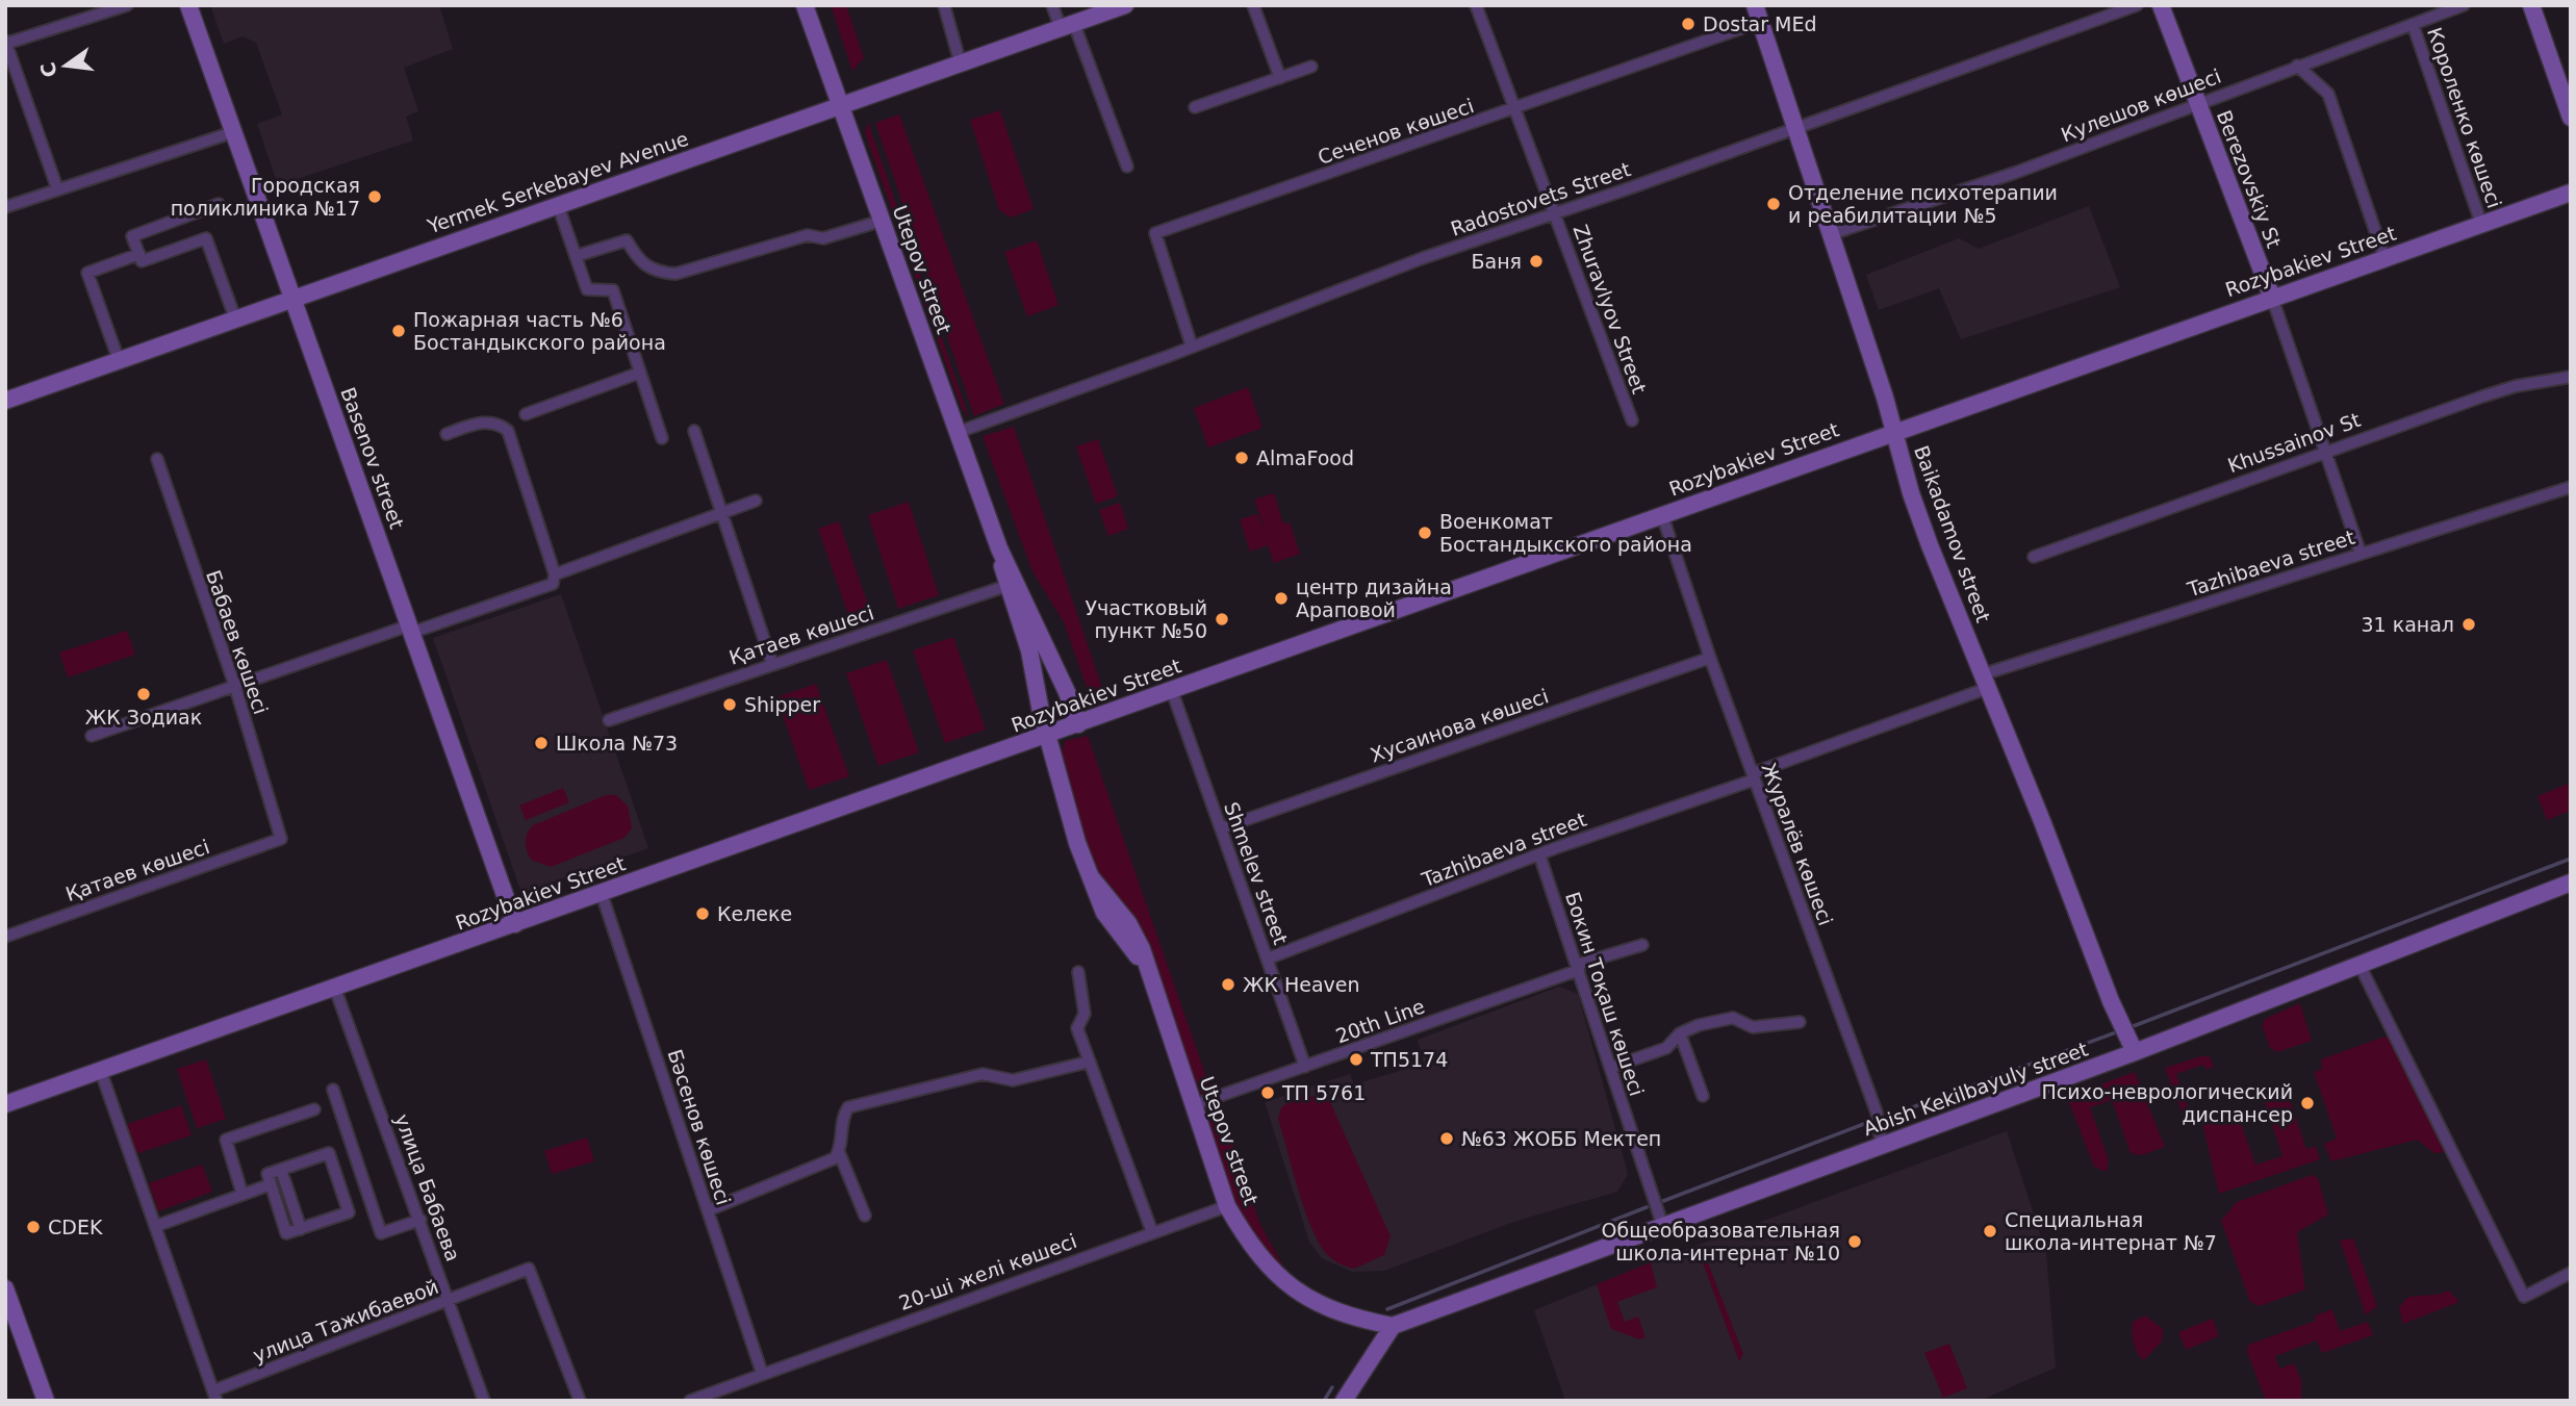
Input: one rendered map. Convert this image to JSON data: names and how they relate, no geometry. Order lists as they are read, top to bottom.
{
  "streets": {
    "street": [
      "Кулешов көшесі",
      "Короленко көшесі",
      "Сеченов көшесі",
      "Berezovskiy St",
      "Yermek Serkebayev Avenue",
      "Radostovets Street",
      "Rozybakiev Street",
      "Utepov street",
      "Zhuravlyov Street",
      "Khussainov St",
      "Basenov street",
      "Baikadamov street",
      "Tazhibaeva street",
      "Қатаев көшесі",
      "Бабаев көшесі",
      "Хусаинова көшесі",
      "Журалёв көшесі",
      "Shmelev street",
      "Бокин Тоқаш көшесі",
      "20th Line",
      "Abish Kekilbayuly street",
      "Бәсенов көшесі",
      "улица Бабаева",
      "20-ші желі көшесі",
      "улица Тажибаевой"
    ]
  },
  "crossings": [
    ["Кулешов көшесі", "Короленко көшесі"],
    ["Кулешов көшесі", "Berezovskiy St"],
    ["Кулешов көшесі", "Baikadamov street"],
    ["Короленко көшесі", "Rozybakiev Street"],
    ["Сеченов көшесі", "Radostovets Street"],
    ["Сеченов көшесі", "Zhuravlyov Street"],
    ["Сеченов көшесі", "Baikadamov street"],
    ["Berezovskiy St", "Rozybakiev Street"],
    ["Berezovskiy St", "Khussainov St"],
    ["Berezovskiy St", "Tazhibaeva street"],
    ["Yermek Serkebayev Avenue", "Utepov street"],
    ["Yermek Serkebayev Avenue", "Basenov street"],
    ["Radostovets Street", "Utepov street"],
    ["Radostovets Street", "Zhuravlyov Street"],
    ["Radostovets Street", "Baikadamov street"],
    ["Rozybakiev Street", "Utepov street"],
    ["Rozybakiev Street", "Basenov street"],
    ["Rozybakiev Street", "Baikadamov street"],
    ["Rozybakiev Street", "Журалёв көшесі"],
    ["Rozybakiev Street", "Shmelev street"],
    ["Rozybakiev Street", "Бәсенов көшесі"],
    ["Rozybakiev Street", "улица Бабаева"],
    ["Utepov street", "Қатаев көшесі"],
    ["Utepov street", "20th Line"],
    ["Utepov street", "Abish Kekilbayuly street"],
    ["Utepov street", "20-ші желі көшесі"],
    ["Baikadamov street", "Tazhibaeva street"],
    ["Baikadamov street", "Abish Kekilbayuly street"],
    ["Tazhibaeva street", "Журалёв көшесі"],
    ["Tazhibaeva street", "Shmelev street"],
    ["Tazhibaeva street", "Бокин Тоқаш көшесі"],
    ["Қатаев көшесі", "Бабаев көшесі"],
    ["Хусаинова көшесі", "Журалёв көшесі"],
    ["Хусаинова көшесі", "Shmelev street"],
    ["Журалёв көшесі", "Abish Kekilbayuly street"],
    ["Shmelev street", "20th Line"],
    ["Бокин Тоқаш көшесі", "20th Line"],
    ["Бокин Тоқаш көшесі", "Abish Kekilbayuly street"],
    ["Бәсенов көшесі", "20-ші желі көшесі"],
    ["улица Бабаева", "улица Тажибаевой"]
  ],
  "places": [
    "Dostar MEd",
    "Городская поликлиника №17",
    "Отделение психотерапии и реабилитации №5",
    "Баня",
    "Пожарная часть №6 Бостандыкского района",
    "AlmaFood",
    "Военкомат Бостандыкского района",
    "центр дизайна Араповой",
    "Участковый пункт №50",
    "31 канал",
    "ЖК Зодиак",
    "Shipper",
    "Школа №73",
    "Келеке",
    "ЖК Heaven",
    "ТП5174",
    "ТП 5761",
    "Психо-неврологический диспансер",
    "№63 ЖОББ Мектеп",
    "CDEK",
    "Специальная школа-интернат №7",
    "Общеобразовательная школа-интернат №10"
  ],
  "north": "left"
}
